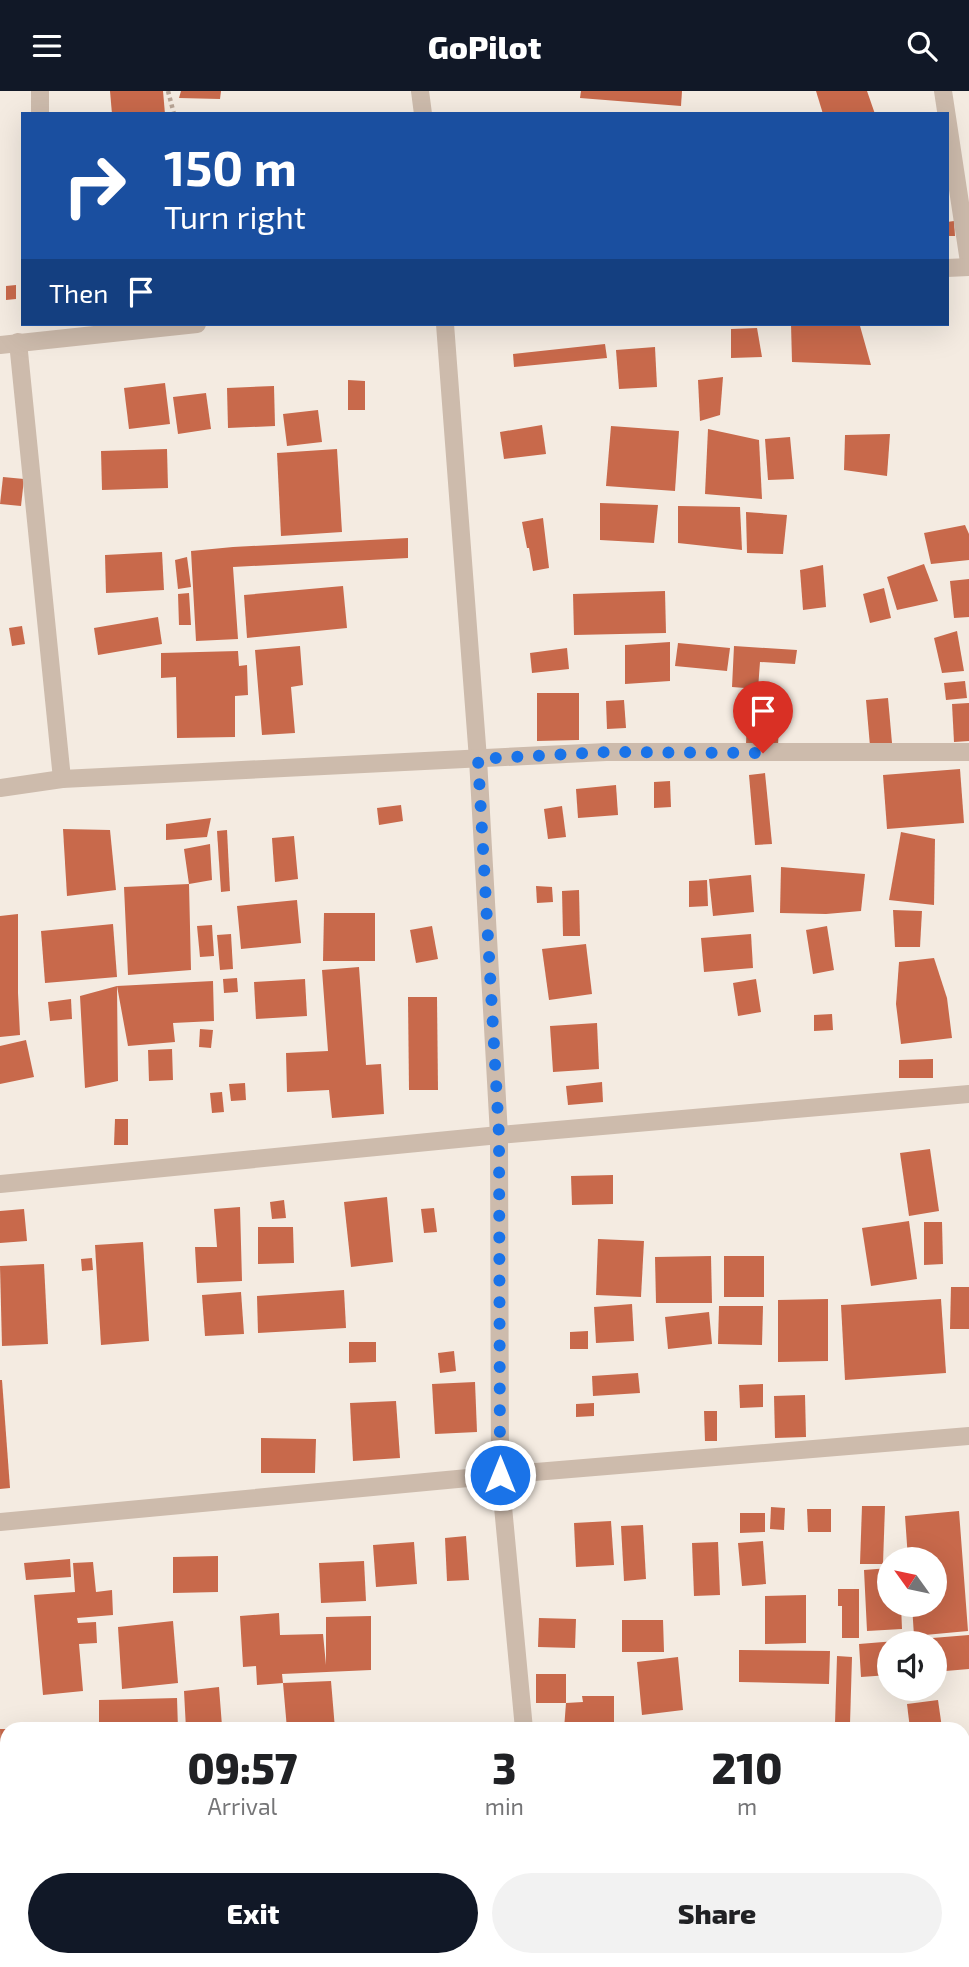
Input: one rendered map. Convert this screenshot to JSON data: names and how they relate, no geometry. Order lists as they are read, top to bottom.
{
  "north": "top left",
  "page": {
    "header": "GoPilot",
    "turn": ["150 m", "Turn right"],
    "then": "Then",
    "eta": [
      "09:57",
      "Arrival",
      "3",
      "min",
      "210",
      "m"
    ],
    "buttons": ["Exit", "Share"]
  }
}
